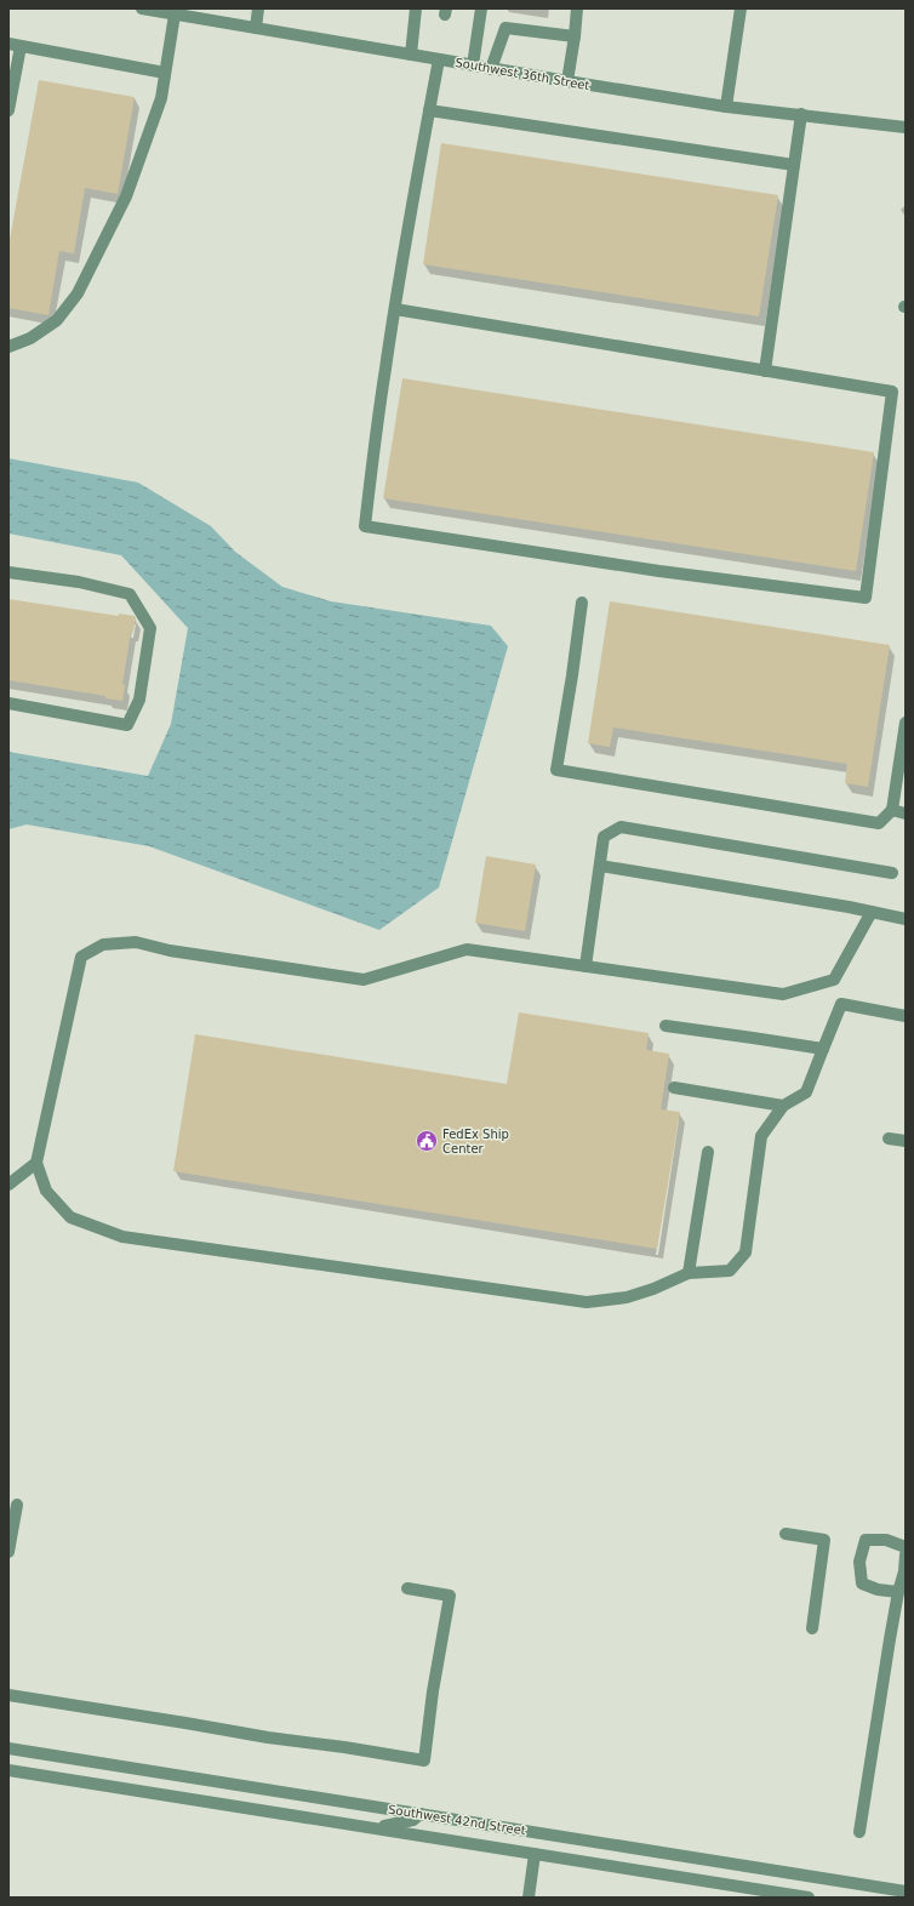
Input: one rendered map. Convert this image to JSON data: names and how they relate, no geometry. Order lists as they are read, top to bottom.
{
  "streets": {
    "street": ["Southwest 36th Street", "Southwest 42nd Street"]
  },
  "places": {
    "public building": ["FedEx Ship Center"]
  }
}
